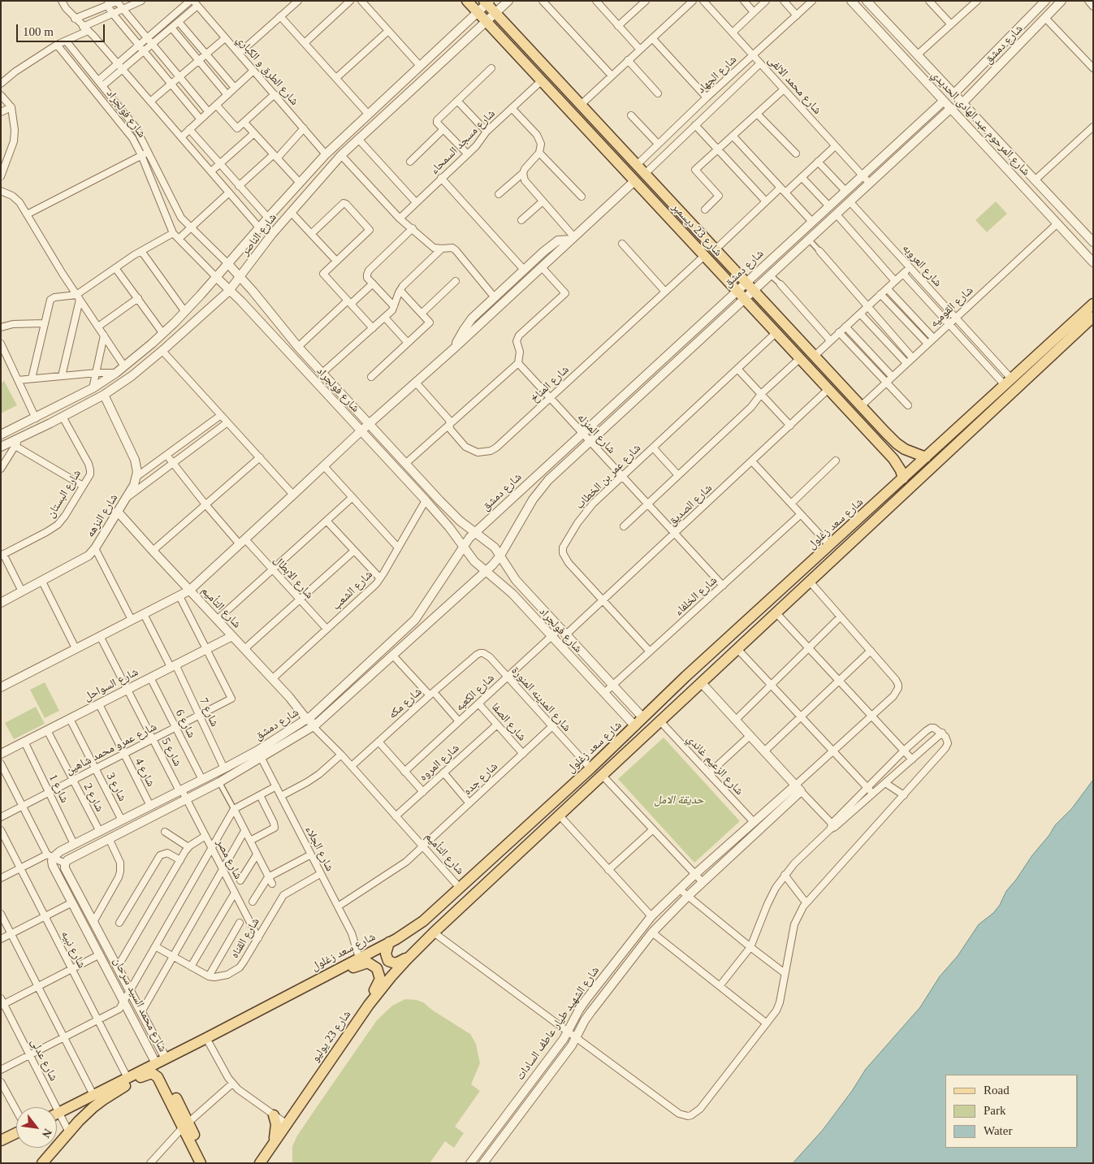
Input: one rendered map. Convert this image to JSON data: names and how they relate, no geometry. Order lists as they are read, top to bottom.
{
  "streets": {
    "main road": [
      "شارع 23 ديسمبر",
      "شارع سعد زغلول",
      "شارع محمد السيد سرحان",
      "شارع 23 يوليو"
    ],
    "street": [
      "شارع دمشق",
      "شارع الطرق و الكباري",
      "شارع الجهاد",
      "شارع محمد الالفى",
      "شارع فولجراد",
      "شارع المرحوم عبد الهادى الحديدي",
      "شارع مسجد السمحاء",
      "شارع الناصر",
      "شارع العروبه",
      "شارع القوميه",
      "شارع المناخ",
      "شارع المنزله",
      "شارع عمر بن الخطاب",
      "شارع البستان",
      "شارع الصديق",
      "شارع النزهه",
      "شارع الابطال",
      "شارع الشعب",
      "شارع الخلفاء",
      "شارع التأميم",
      "شارع السواحل",
      "شارع الكعبه",
      "شارع المدينه المنورة",
      "شارع مكه",
      "شارع 7",
      "شارع الصفا",
      "شارع 6",
      "شارع عمرو محمد شاهين",
      "شارع 5",
      "شارع المروه",
      "شارع الزعيم غاندي",
      "شارع 4",
      "شارع جده",
      "شارع 3",
      "شارع 1",
      "شارع 2",
      "شارع الجلاء",
      "شارع مصر",
      "شارع القناه",
      "شارع نبيه",
      "شارع الشهيد طيار عاطف السادات",
      "شارع عدلى"
    ]
  },
  "crossings": [
    ["شارع دمشق", "شارع محمد الالفى"],
    ["شارع دمشق", "شارع فولجراد"],
    ["شارع دمشق", "شارع المرحوم عبد الهادى الحديدي"],
    ["شارع دمشق", "شارع 23 ديسمبر"],
    ["شارع دمشق", "شارع العروبه"],
    ["شارع دمشق", "شارع المنزله"],
    ["شارع دمشق", "شارع التأميم"],
    ["شارع دمشق", "شارع 7"],
    ["شارع دمشق", "شارع 6"],
    ["شارع دمشق", "شارع 5"],
    ["شارع دمشق", "شارع 4"],
    ["شارع دمشق", "شارع 3"],
    ["شارع دمشق", "شارع 1"],
    ["شارع دمشق", "شارع 2"],
    ["شارع دمشق", "شارع الجلاء"],
    ["شارع دمشق", "شارع مصر"],
    ["شارع دمشق", "شارع محمد السيد سرحان"],
    ["شارع الطرق و الكباري", "شارع الناصر"],
    ["شارع الجهاد", "شارع محمد الالفى"],
    ["شارع الجهاد", "شارع 23 ديسمبر"],
    ["شارع فولجراد", "شارع الناصر"],
    ["شارع فولجراد", "شارع الصديق"],
    ["شارع فولجراد", "شارع سعد زغلول"],
    ["شارع فولجراد", "شارع الشعب"],
    ["شارع فولجراد", "شارع الخلفاء"],
    ["شارع فولجراد", "شارع الكعبه"],
    ["شارع المرحوم عبد الهادى الحديدي", "شارع القوميه"],
    ["شارع مسجد السمحاء", "شارع 23 ديسمبر"],
    ["شارع 23 ديسمبر", "شارع الناصر"],
    ["شارع 23 ديسمبر", "شارع القوميه"],
    ["شارع 23 ديسمبر", "شارع المناخ"],
    ["شارع 23 ديسمبر", "شارع عمر بن الخطاب"],
    ["شارع 23 ديسمبر", "شارع الصديق"],
    ["شارع 23 ديسمبر", "شارع سعد زغلول"],
    ["شارع الناصر", "شارع البستان"],
    ["شارع العروبه", "شارع القوميه"],
    ["شارع العروبه", "شارع سعد زغلول"],
    ["شارع المناخ", "شارع المنزله"],
    ["شارع المنزله", "شارع عمر بن الخطاب"],
    ["شارع المنزله", "شارع الصديق"],
    ["شارع المنزله", "شارع الخلفاء"],
    ["شارع عمر بن الخطاب", "شارع الصديق"],
    ["شارع عمر بن الخطاب", "شارع الخلفاء"],
    ["شارع الصديق", "شارع الكعبه"],
    ["شارع النزهه", "شارع التأميم"],
    ["شارع سعد زغلول", "شارع التأميم"],
    ["شارع سعد زغلول", "شارع المدينه المنورة"],
    ["شارع سعد زغلول", "شارع الزعيم غاندي"],
    ["شارع سعد زغلول", "شارع الجلاء"],
    ["شارع سعد زغلول", "شارع نبيه"],
    ["شارع سعد زغلول", "شارع محمد السيد سرحان"],
    ["شارع سعد زغلول", "شارع 23 يوليو"],
    ["شارع سعد زغلول", "شارع عدلى"],
    ["شارع الابطال", "شارع الشعب"],
    ["شارع الشعب", "شارع التأميم"],
    ["شارع التأميم", "شارع السواحل"],
    ["شارع التأميم", "شارع مكه"],
    ["شارع التأميم", "شارع المروه"],
    ["شارع التأميم", "شارع جده"],
    ["شارع السواحل", "شارع 7"],
    ["شارع السواحل", "شارع 6"],
    ["شارع السواحل", "شارع عمرو محمد شاهين"],
    ["شارع السواحل", "شارع 5"],
    ["شارع السواحل", "شارع 4"],
    ["شارع السواحل", "شارع 3"],
    ["شارع السواحل", "شارع 1"],
    ["شارع السواحل", "شارع 2"],
    ["شارع الكعبه", "شارع المدينه المنورة"],
    ["شارع الكعبه", "شارع الصفا"],
    ["شارع المدينه المنورة", "شارع مكه"],
    ["شارع المدينه المنورة", "شارع جده"],
    ["شارع 7", "شارع عمرو محمد شاهين"],
    ["شارع الصفا", "شارع المروه"],
    ["شارع الصفا", "شارع جده"],
    ["شارع 6", "شارع عمرو محمد شاهين"],
    ["شارع عمرو محمد شاهين", "شارع 5"],
    ["شارع عمرو محمد شاهين", "شارع 4"],
    ["شارع عمرو محمد شاهين", "شارع 3"],
    ["شارع عمرو محمد شاهين", "شارع 1"],
    ["شارع عمرو محمد شاهين", "شارع 2"],
    ["شارع عمرو محمد شاهين", "شارع محمد السيد سرحان"],
    ["شارع 5", "شارع مصر"],
    ["شارع الزعيم غاندي", "شارع الشهيد طيار عاطف السادات"],
    ["شارع جده", "شارع الجلاء"],
    ["شارع الجلاء", "شارع القناه"],
    ["شارع مصر", "شارع القناه"]
  ],
  "parks": ["حديقة الامل"],
  "legend": ["Road", "Park", "Water"],
  "scale_bar": "100 m",
  "north": "bottom right"
}
